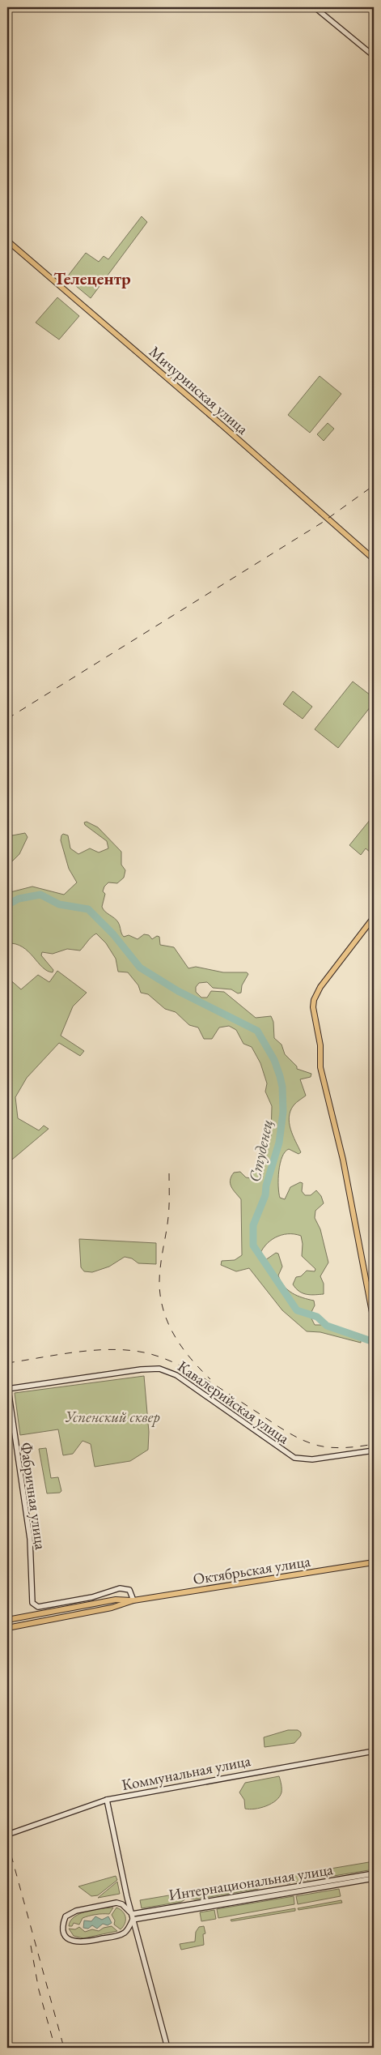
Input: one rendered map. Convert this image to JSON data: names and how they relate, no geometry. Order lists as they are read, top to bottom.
{
  "streets": {
    "main road": ["Мичуринская улица", "Октябрьская улица"],
    "street": [
      "Кавалерийская улица",
      "Фабричная улица",
      "Коммунальная улица",
      "Интернациональная улица"
    ]
  },
  "crossings": [
    ["Кавалерийская улица", "Фабричная улица"],
    ["Фабричная улица", "Октябрьская улица"]
  ],
  "districts": ["Телецентр"],
  "water": ["Студенец"],
  "parks": ["Успенский сквер"]
}
